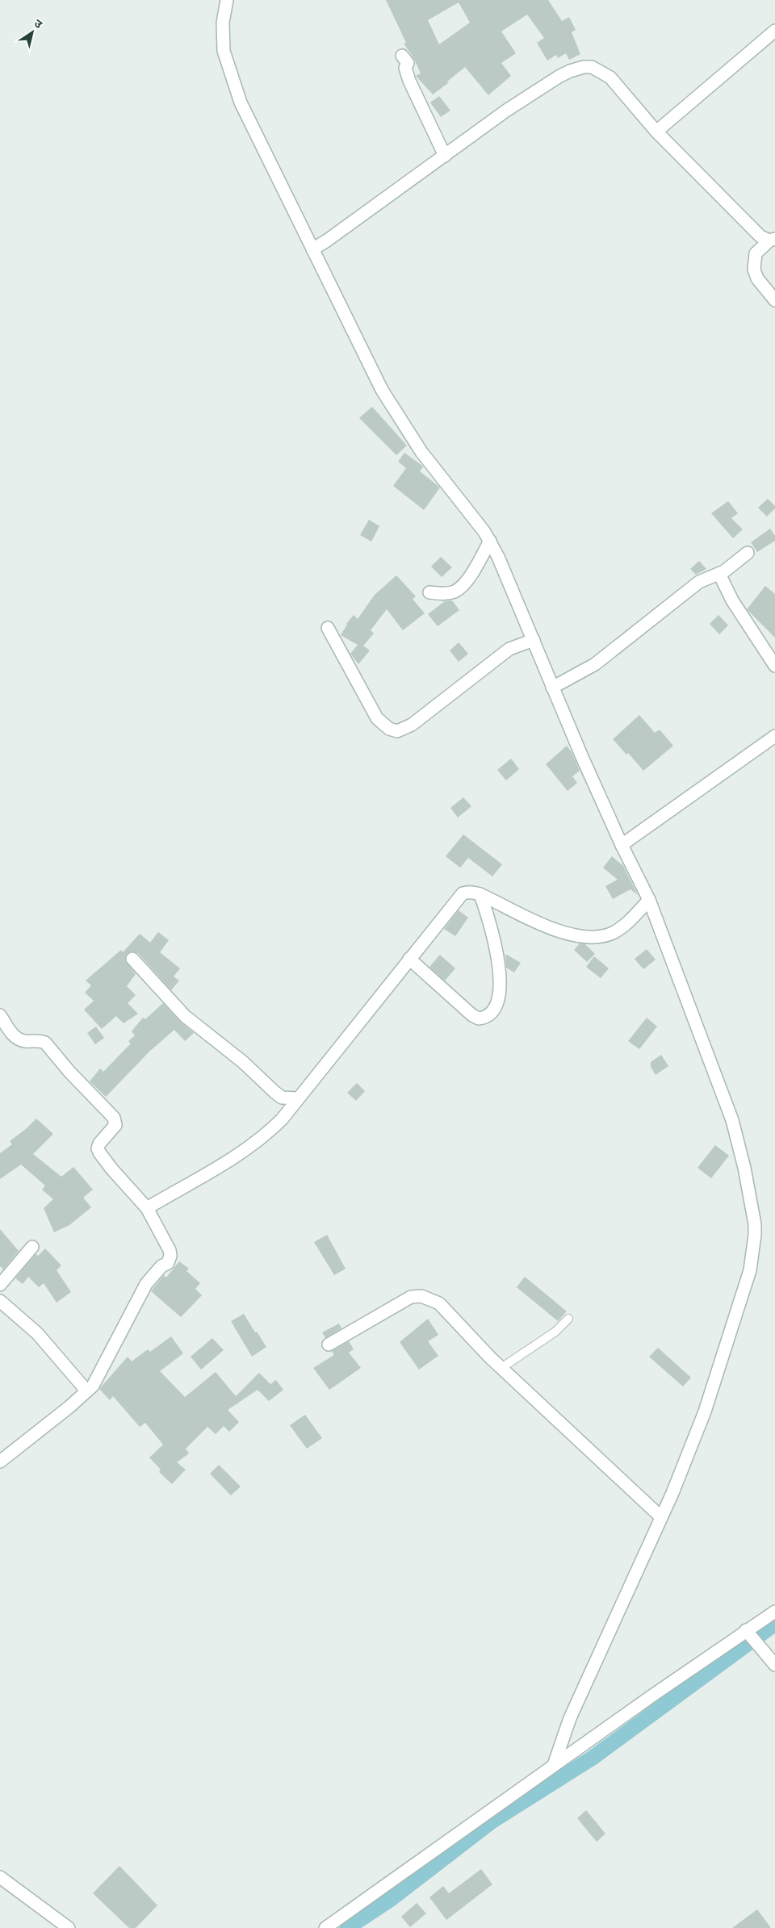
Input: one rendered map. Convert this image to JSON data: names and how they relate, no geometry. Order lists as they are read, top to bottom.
{
  "north": "top right"
}
